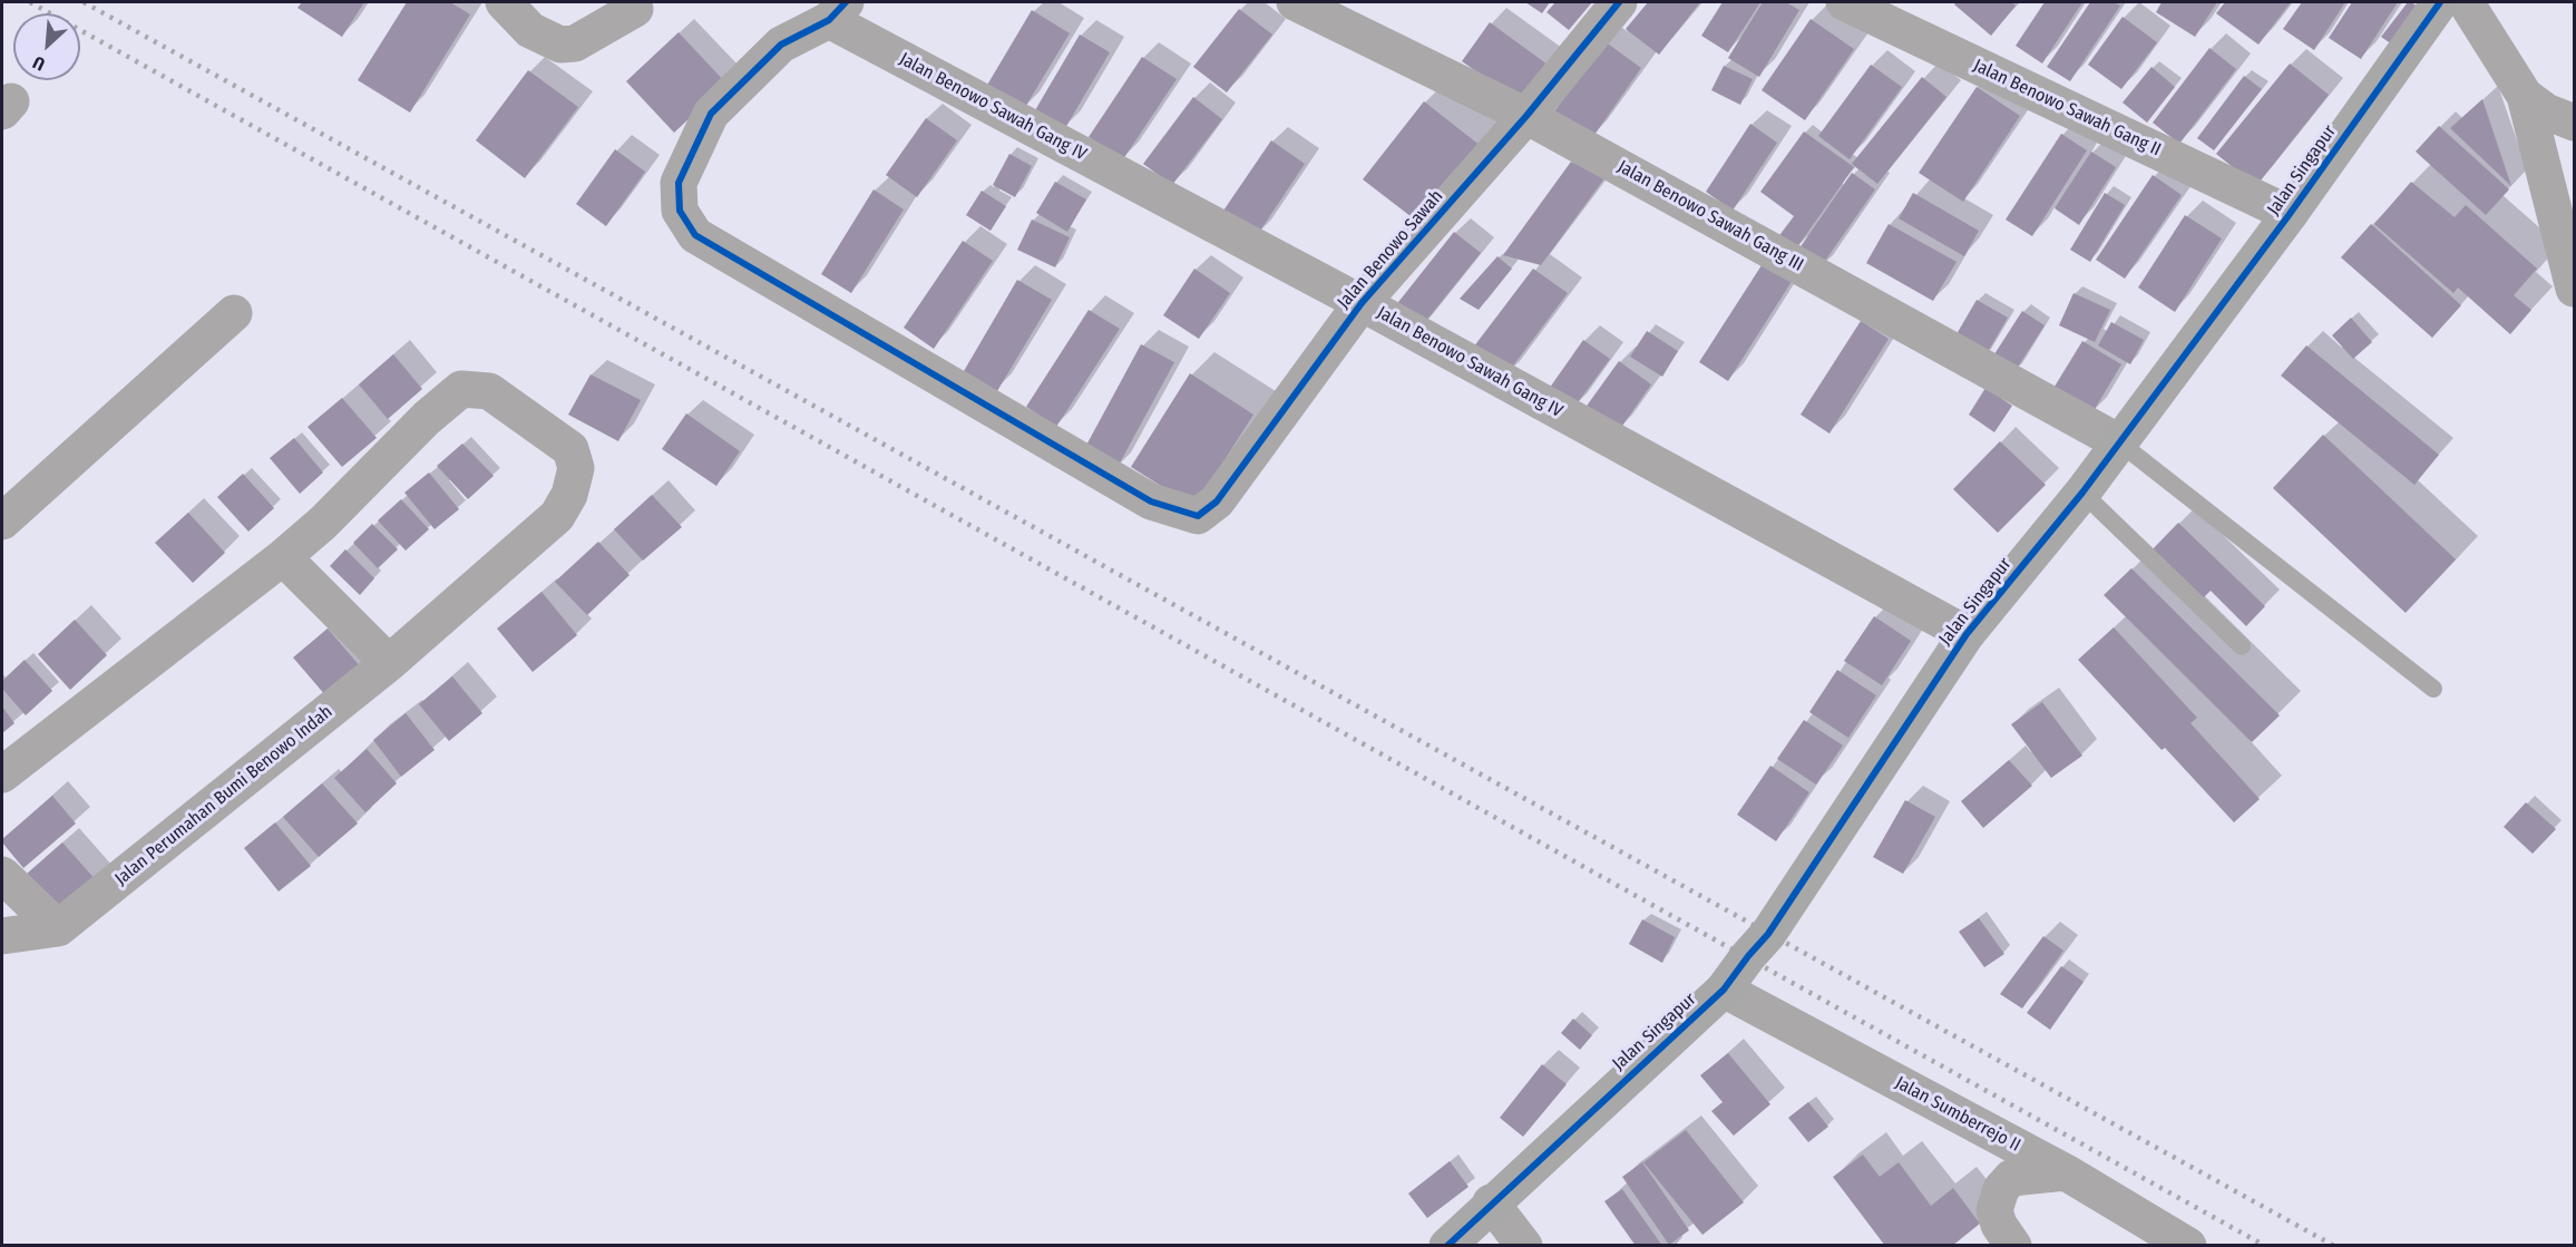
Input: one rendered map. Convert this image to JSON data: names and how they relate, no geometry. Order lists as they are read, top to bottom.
{
  "streets": {
    "street": [
      "Jalan Benowo Sawah Gang IV",
      "Jalan Benowo Sawah Gang II",
      "Jalan Singapur",
      "Jalan Benowo Sawah Gang III",
      "Jalan Benowo Sawah",
      "Jalan Perumahan Bumi Benowo Indah",
      "Jalan Sumberrejo II"
    ]
  },
  "crossings": [
    ["Jalan Benowo Sawah Gang IV", "Jalan Singapur"],
    ["Jalan Benowo Sawah Gang IV", "Jalan Benowo Sawah"],
    ["Jalan Benowo Sawah Gang II", "Jalan Singapur"],
    ["Jalan Singapur", "Jalan Benowo Sawah Gang III"],
    ["Jalan Singapur", "Jalan Sumberrejo II"],
    ["Jalan Benowo Sawah Gang III", "Jalan Benowo Sawah"]
  ],
  "north": "bottom left"
}
